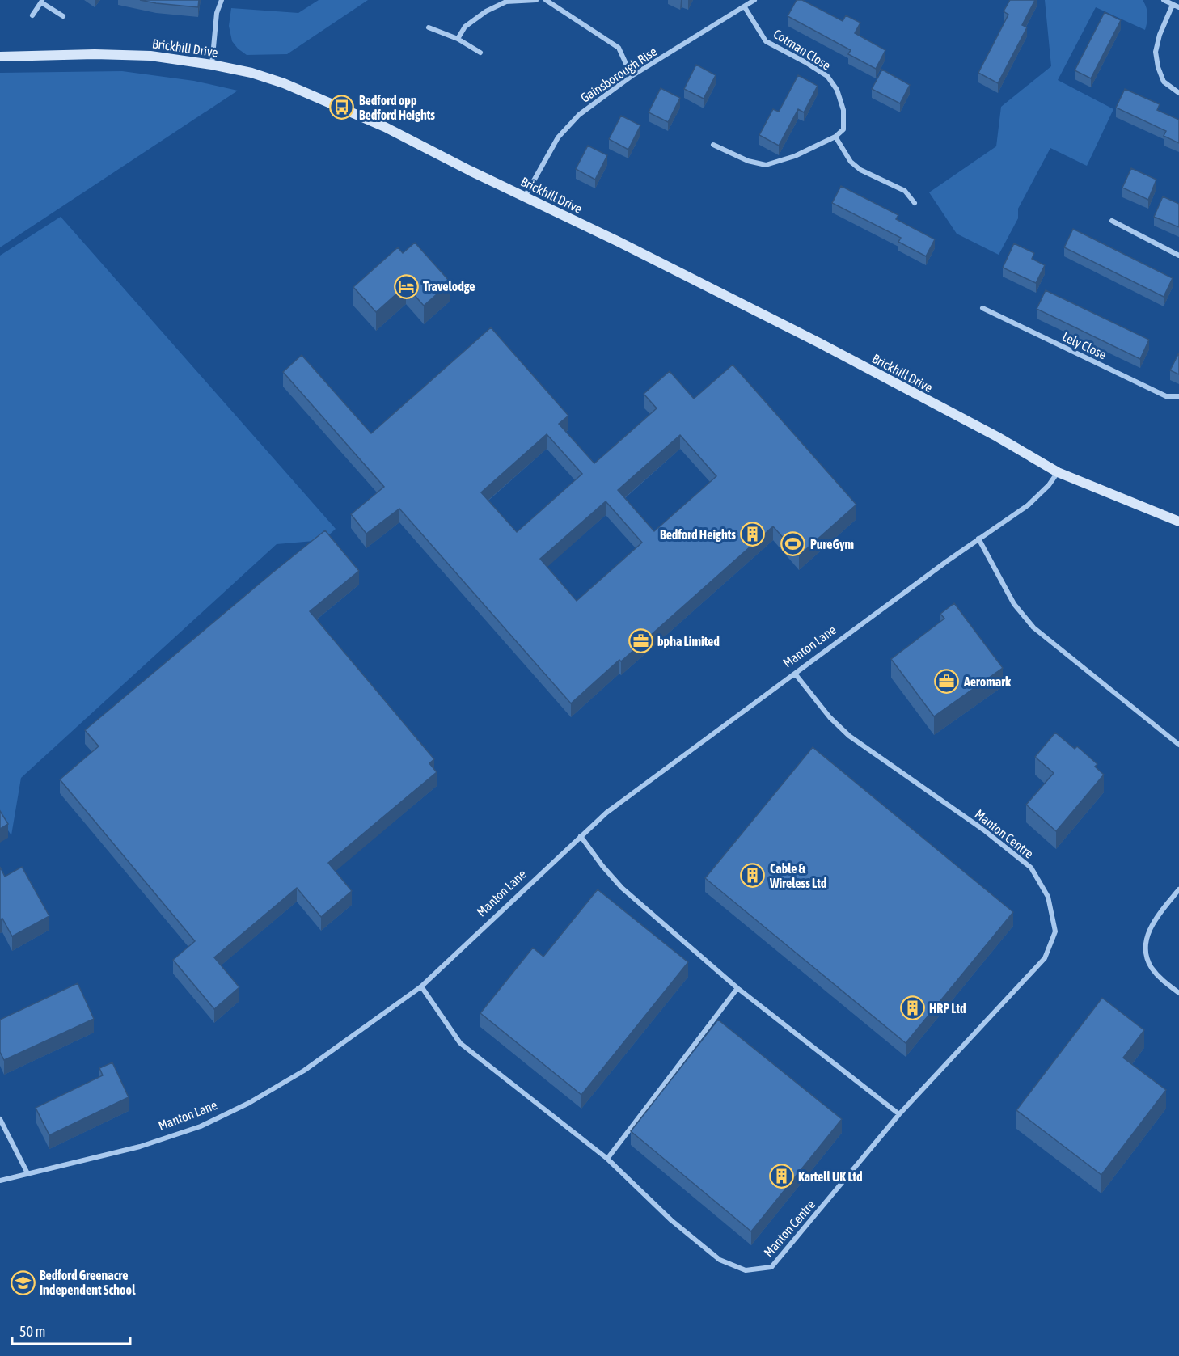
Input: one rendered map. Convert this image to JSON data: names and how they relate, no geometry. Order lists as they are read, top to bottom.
{
  "streets": {
    "street": [
      "Brickhill Drive",
      "Cotman Close",
      "Gainsborough Rise",
      "Lely Close",
      "Manton Lane",
      "Manton Centre"
    ]
  },
  "crossings": [
    ["Brickhill Drive", "Gainsborough Rise"],
    ["Brickhill Drive", "Manton Lane"],
    ["Cotman Close", "Gainsborough Rise"],
    ["Manton Lane", "Manton Centre"]
  ],
  "places": {
    "bus stop": ["Bedford opp Bedford Heights"],
    "hotel": ["Travelodge"],
    "building": [
      "Bedford Heights",
      "Cable & Wireless Ltd",
      "HRP Ltd",
      "Kartell UK Ltd"
    ],
    "sports": ["PureGym"],
    "office": ["bpha Limited", "Aeromark"],
    "school or university": ["Bedford Greenacre Independent School"]
  },
  "scale_bar": "50 m"
}
